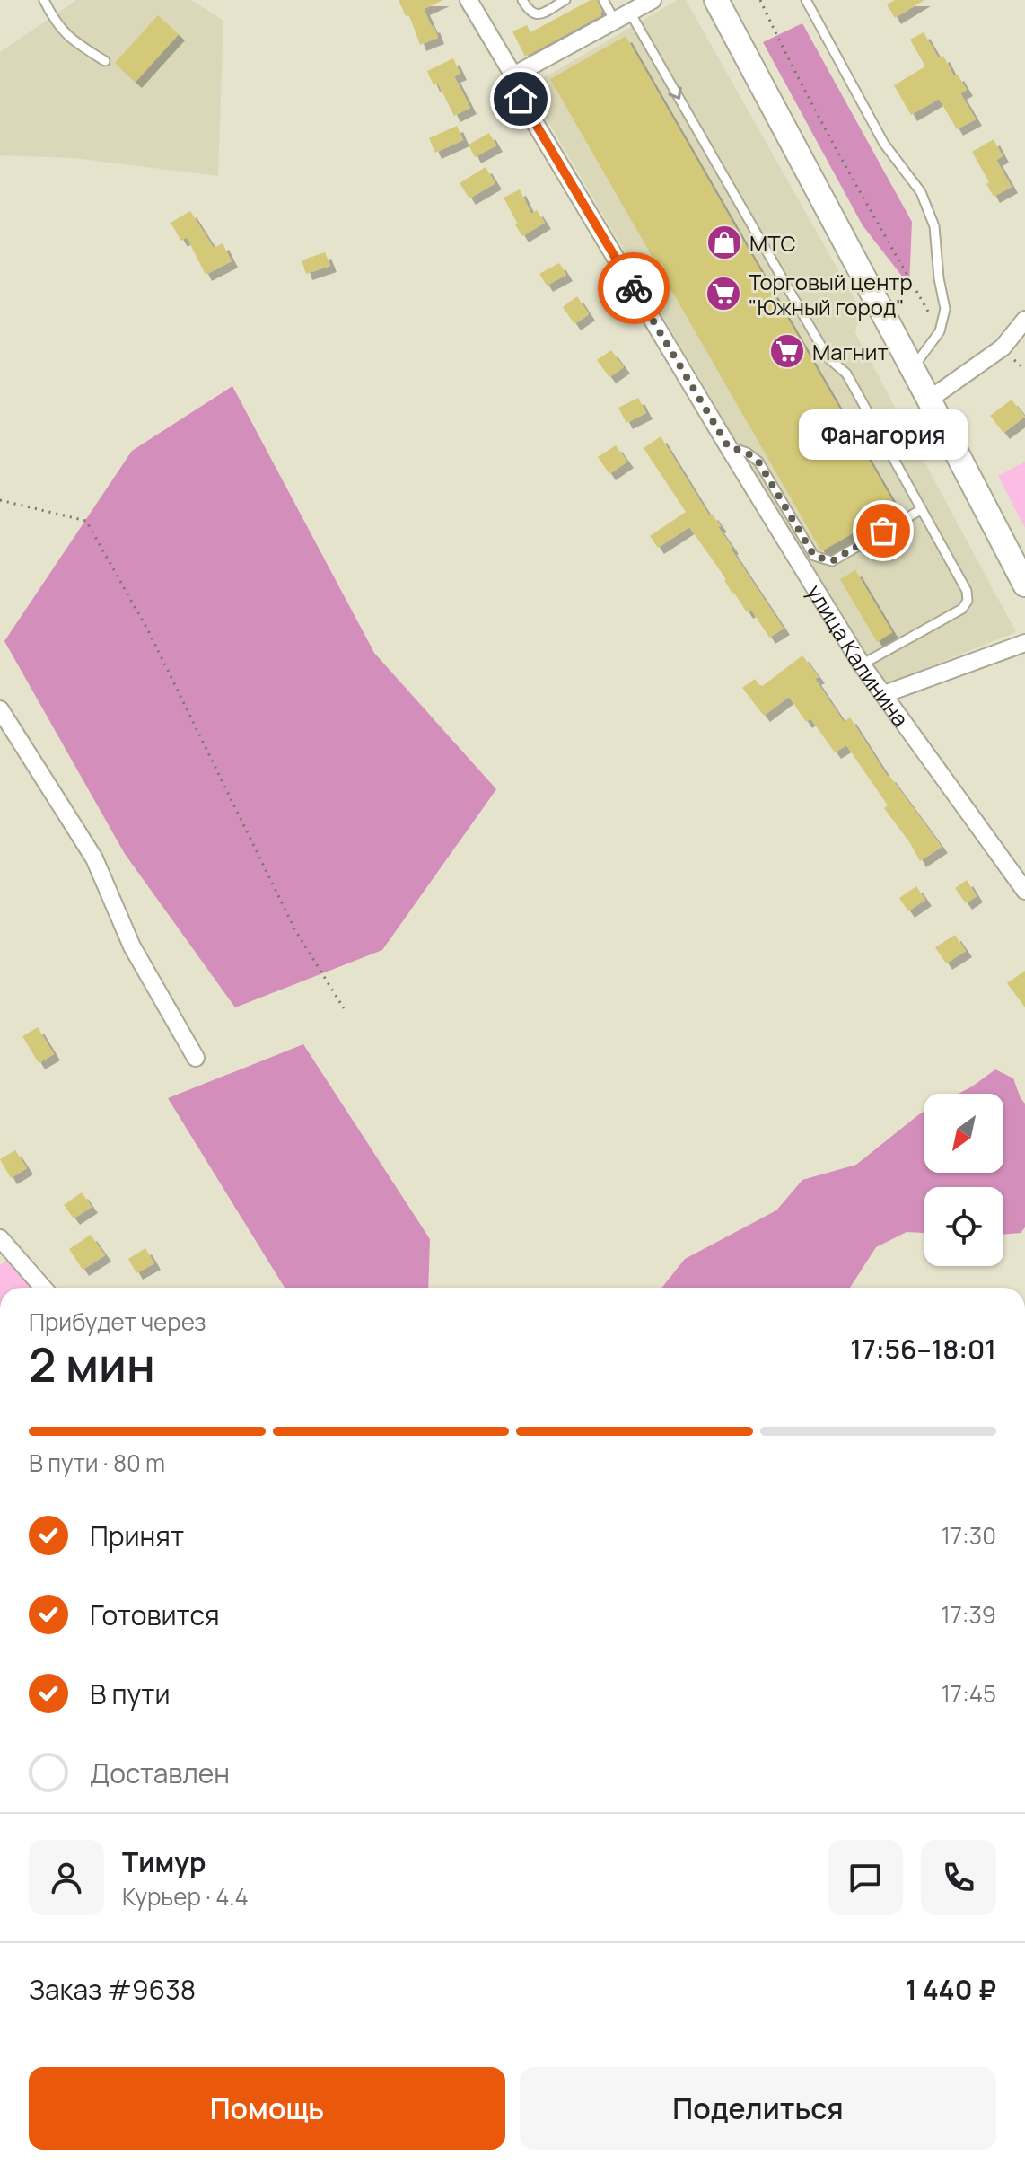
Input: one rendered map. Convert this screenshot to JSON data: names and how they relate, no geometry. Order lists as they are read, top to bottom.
{
  "streets": {
    "street": ["улица Калинина"]
  },
  "places": {
    "shop": ["МТС"],
    "supermarket": ["Торговый центр \"Южный город\"", "Магнит"],
    "other": ["Фанагория"]
  },
  "north": "bottom left",
  "page": {
    "bubble": "Фанагория",
    "heading": ["2 мин", "Прибудет через", "17:56–18:01"],
    "panel": [
      "Тимур",
      "Курьер · 4.4",
      "Заказ #9638",
      "1 440 ₽"
    ],
    "bar": "В пути · 80 m",
    "list": [
      ["Принят", "17:30"],
      ["Готовится", "17:39"],
      ["В пути", "17:45"],
      "Доставлен"
    ],
    "buttons": ["Помощь", "Поделиться"]
  }
}
